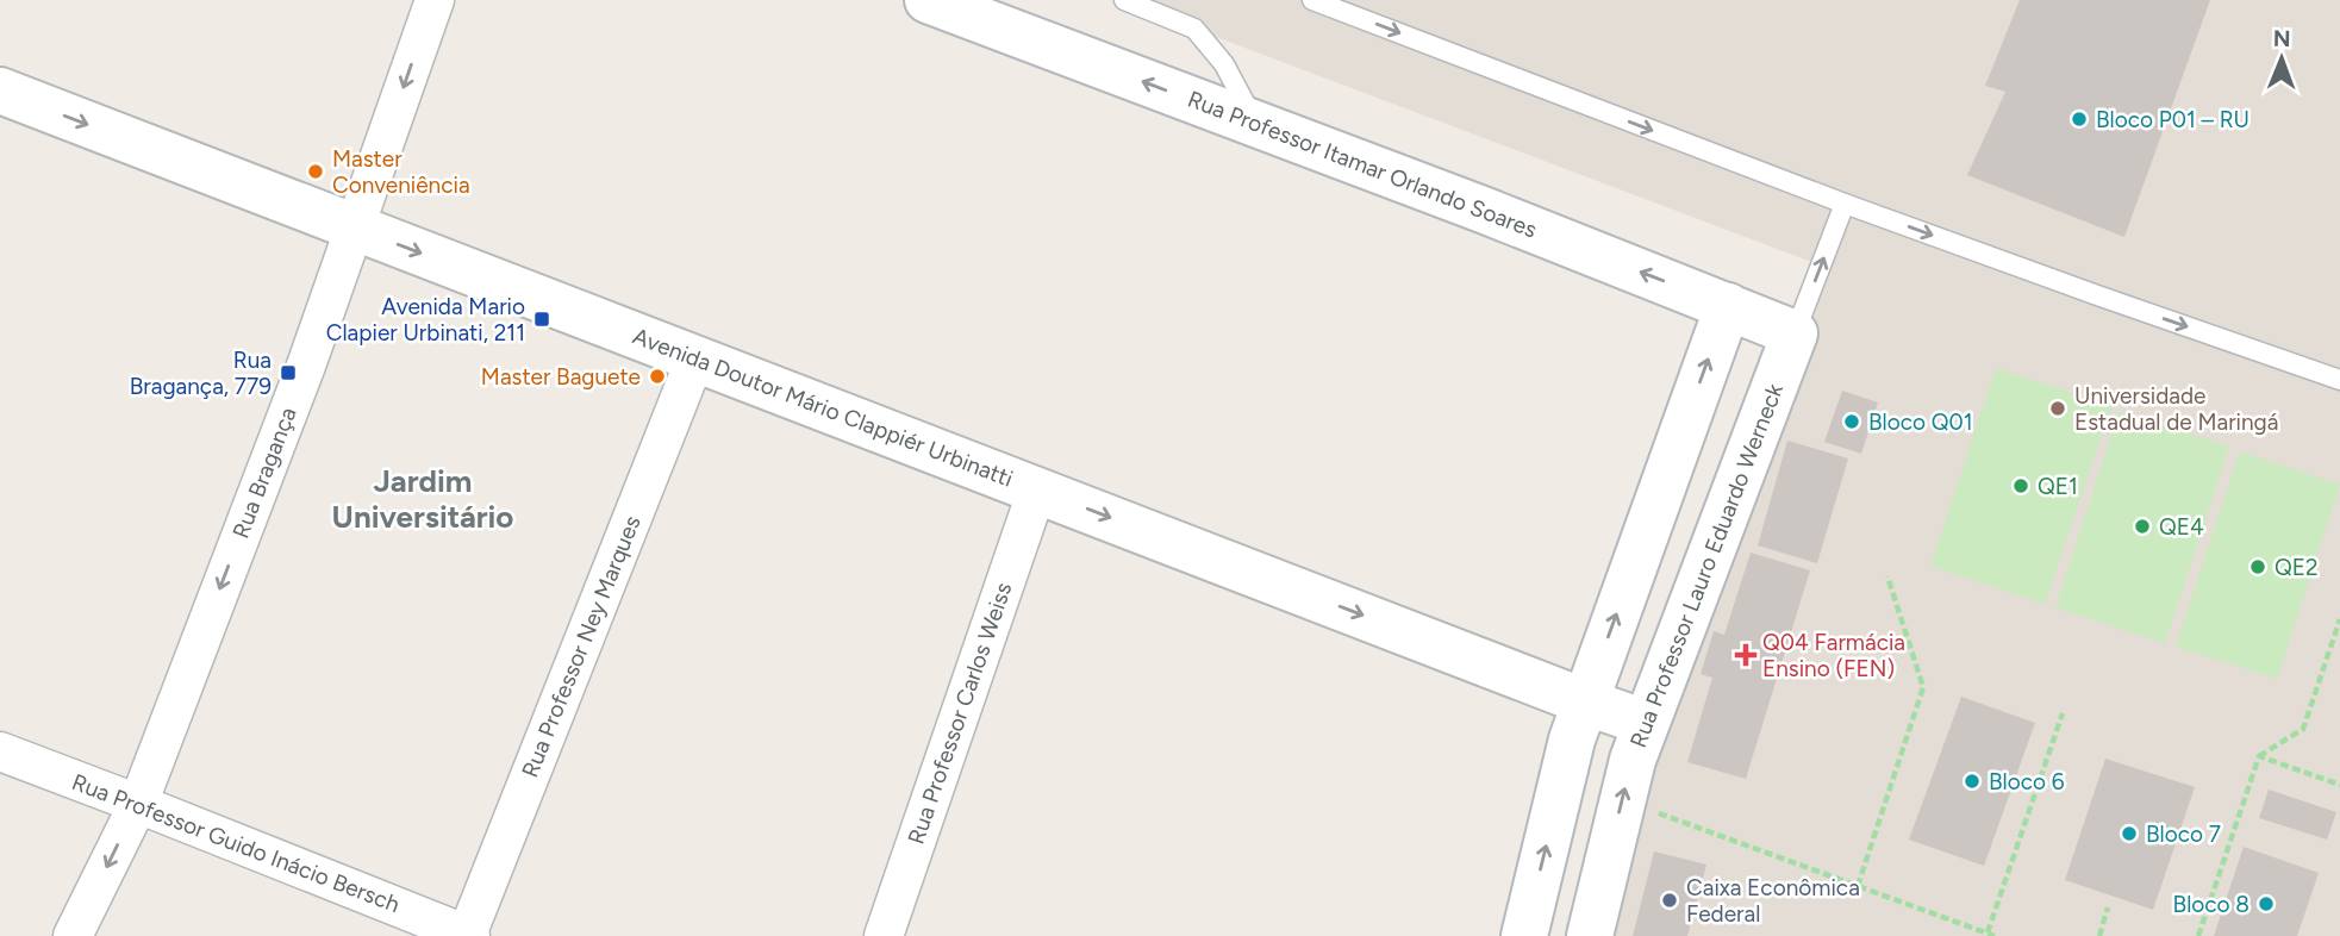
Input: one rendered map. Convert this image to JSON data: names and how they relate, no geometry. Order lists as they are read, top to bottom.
{
  "streets": {
    "main road": ["Rua Professor Itamar Orlando Soares", "Avenida Doutor Mário Clappiér Urbinatti", "Rua Professor Lauro Eduardo Werneck"],
    "street": [
      "Rua Bragança",
      "Rua Professor Ney Marques",
      "Rua Professor Carlos Weiss",
      "Rua Professor Guido Inácio Bersch"
    ]
  },
  "crossings": [
    ["Rua Professor Itamar Orlando Soares", "Rua Professor Lauro Eduardo Werneck"],
    ["Avenida Doutor Mário Clappiér Urbinatti", "Rua Bragança"],
    ["Avenida Doutor Mário Clappiér Urbinatti", "Rua Professor Lauro Eduardo Werneck"],
    ["Avenida Doutor Mário Clappiér Urbinatti", "Rua Professor Ney Marques"],
    ["Avenida Doutor Mário Clappiér Urbinatti", "Rua Professor Carlos Weiss"],
    ["Rua Bragança", "Rua Professor Guido Inácio Bersch"],
    ["Rua Professor Ney Marques", "Rua Professor Guido Inácio Bersch"]
  ],
  "one_way": [
    "Rua Professor Itamar Orlando Soares",
    "Avenida Doutor Mário Clappiér Urbinatti",
    "Rua Bragança",
    "Rua Professor Lauro Eduardo Werneck"
  ],
  "districts": ["Jardim Universitário"],
  "places": {
    "other": [
      "Bloco P01 – RU",
      "Master Conveniência",
      "Master Baguete",
      "Universidade Estadual de Maringá",
      "Bloco Q01",
      "QE1",
      "QE4",
      "QE2",
      "Bloco 6",
      "Bloco 7",
      "Caixa Econômica Federal",
      "Bloco 8"
    ],
    "transit": ["Avenida Mario Clapier Urbinati, 211", "Rua Bragança, 779"],
    "health": ["Q04 Farmácia Ensino (FEN)"]
  },
  "north": "top"
}
